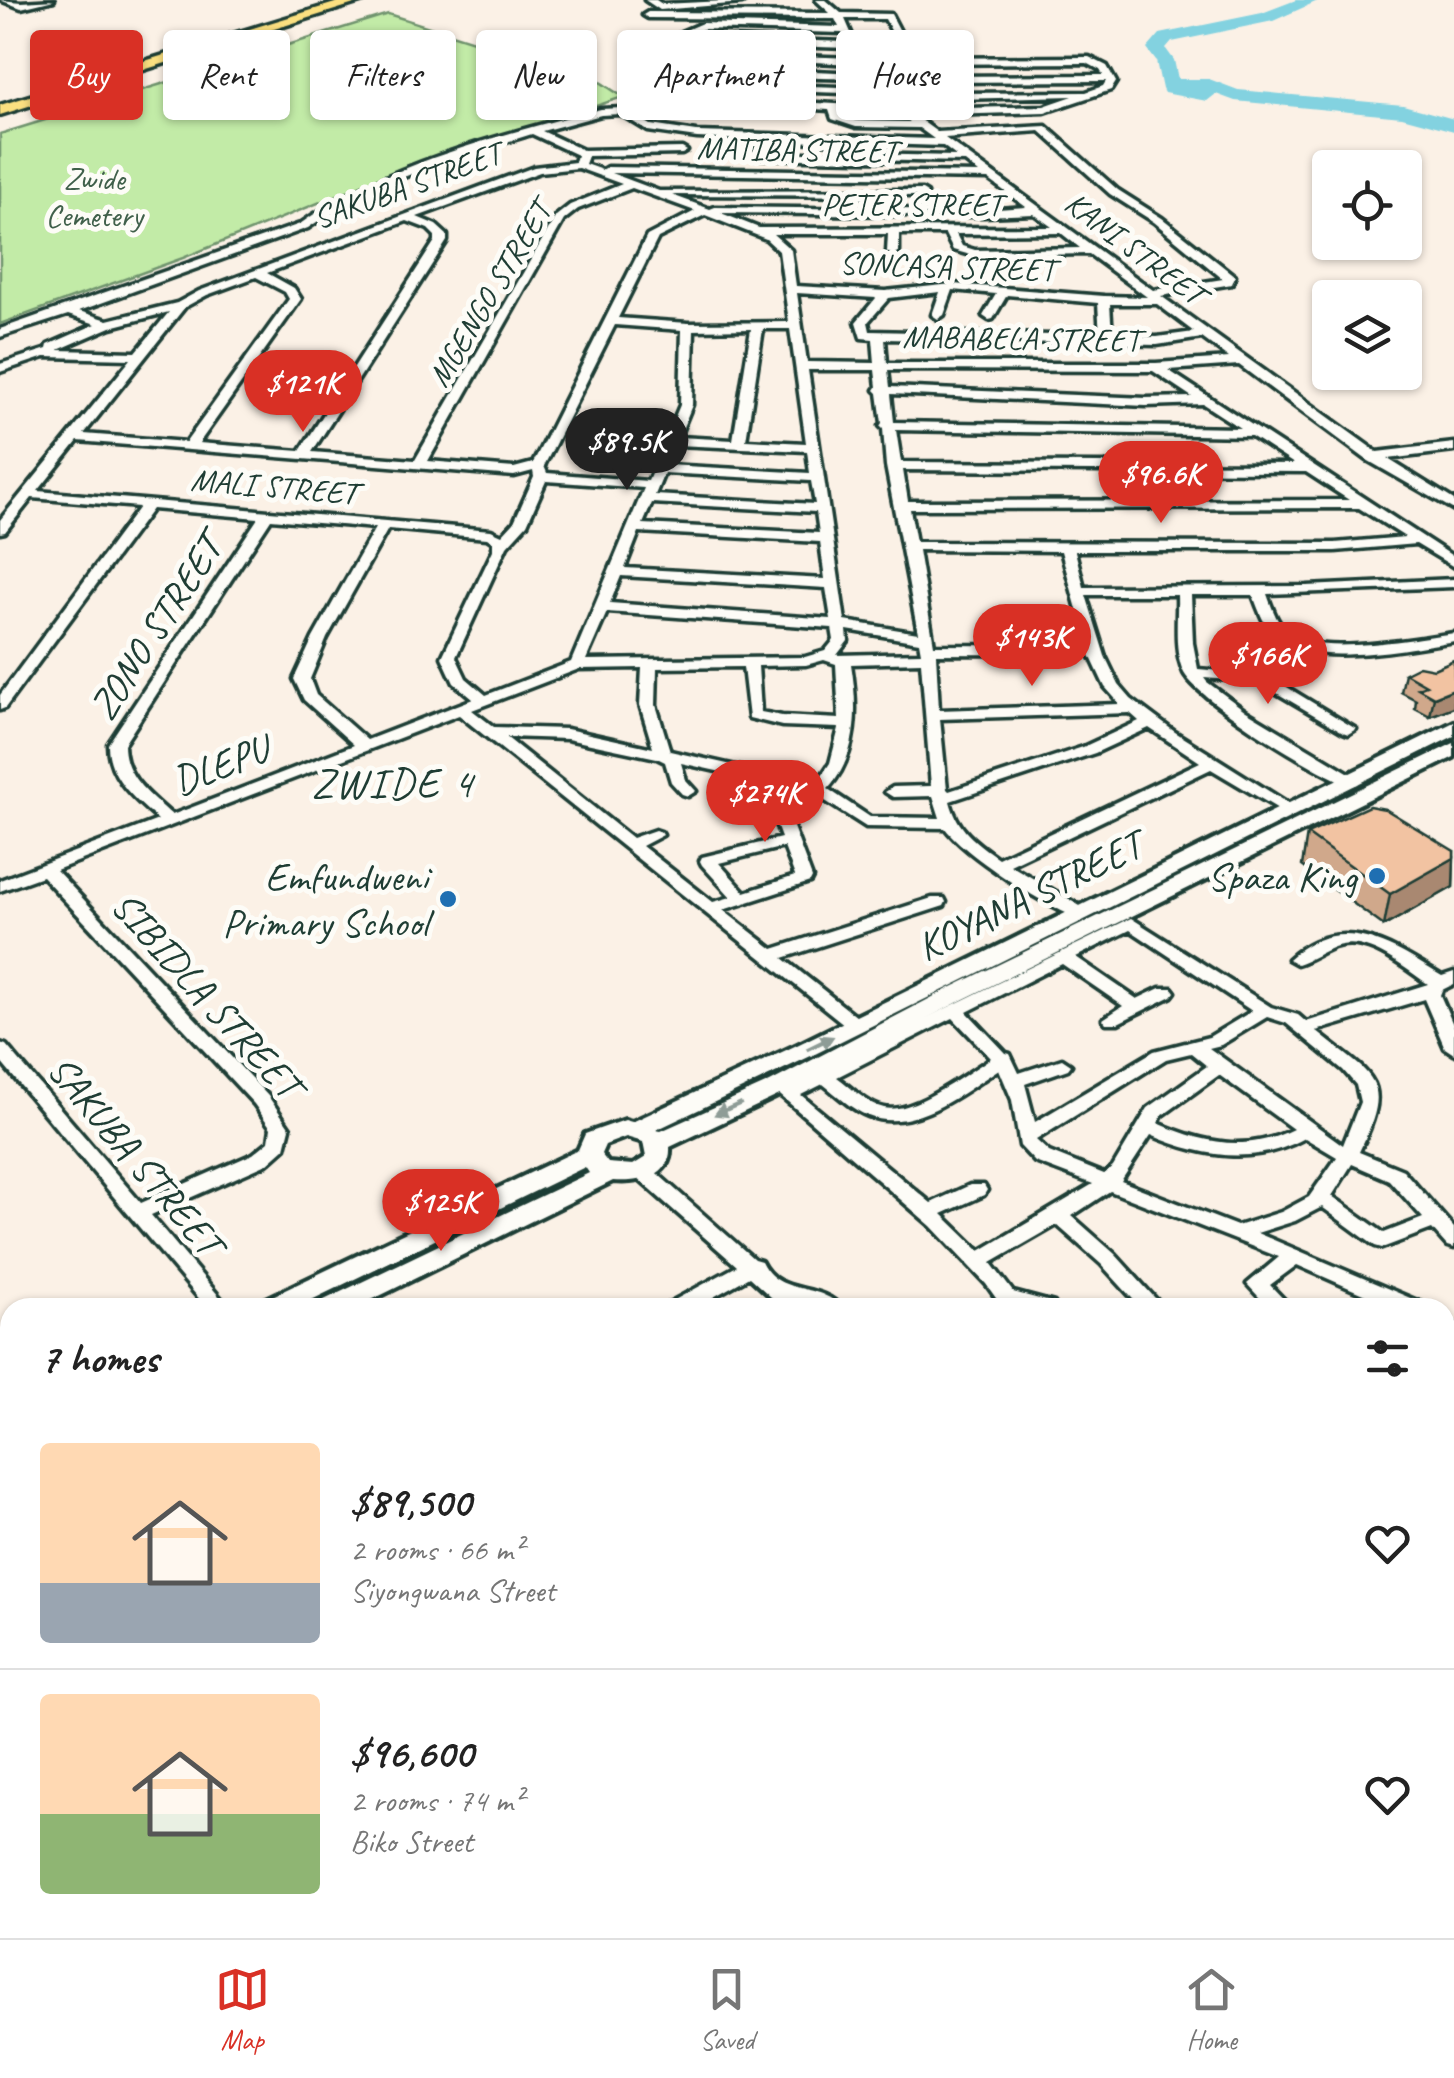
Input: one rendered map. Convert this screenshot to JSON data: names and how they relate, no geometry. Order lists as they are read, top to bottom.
{
  "streets": {
    "main road": ["KOYANA STREET"],
    "street": [
      "MATIBA STREET",
      "SAKUBA STREET",
      "PETER STREET",
      "KANI STREET",
      "SONCASA STREET",
      "MGENGO STREET",
      "MABABELA STREET",
      "MALI STREET",
      "ZONO STREET",
      "DLEPU",
      "SIBIDLA STREET"
    ]
  },
  "crossings": [
    ["MATIBA STREET", "SAKUBA STREET"],
    ["MATIBA STREET", "KANI STREET"],
    ["SAKUBA STREET", "PETER STREET"],
    ["SAKUBA STREET", "MGENGO STREET"],
    ["SAKUBA STREET", "MALI STREET"],
    ["SAKUBA STREET", "SIBIDLA STREET"],
    ["PETER STREET", "KANI STREET"],
    ["KANI STREET", "SONCASA STREET"],
    ["KANI STREET", "MABABELA STREET"],
    ["MALI STREET", "ZONO STREET"],
    ["ZONO STREET", "DLEPU"],
    ["DLEPU", "SIBIDLA STREET"]
  ],
  "districts": ["ZWIDE 4"],
  "parks": ["Zwide Cemetery"],
  "places": ["Spaza King", "Emfundweni Primary School"],
  "page": {
    "chip": [
      "Buy",
      "Rent",
      "Filters",
      "New",
      "Apartment",
      "House"
    ],
    "price": [
      "$121K",
      "$89.5K",
      "$96.6K",
      "$143K",
      "$166K",
      "$274K",
      "$125K"
    ],
    "heading": "7 homes",
    "list": [
      {
        "name": "$89,500",
        "note": "2 rooms · 66 m² · Siyongwana Street"
      },
      {
        "name": "$96,600",
        "note": "2 rooms · 74 m² · Biko Street"
      }
    ],
    "tabs": ["Map", "Saved", "Home"]
  }
}
